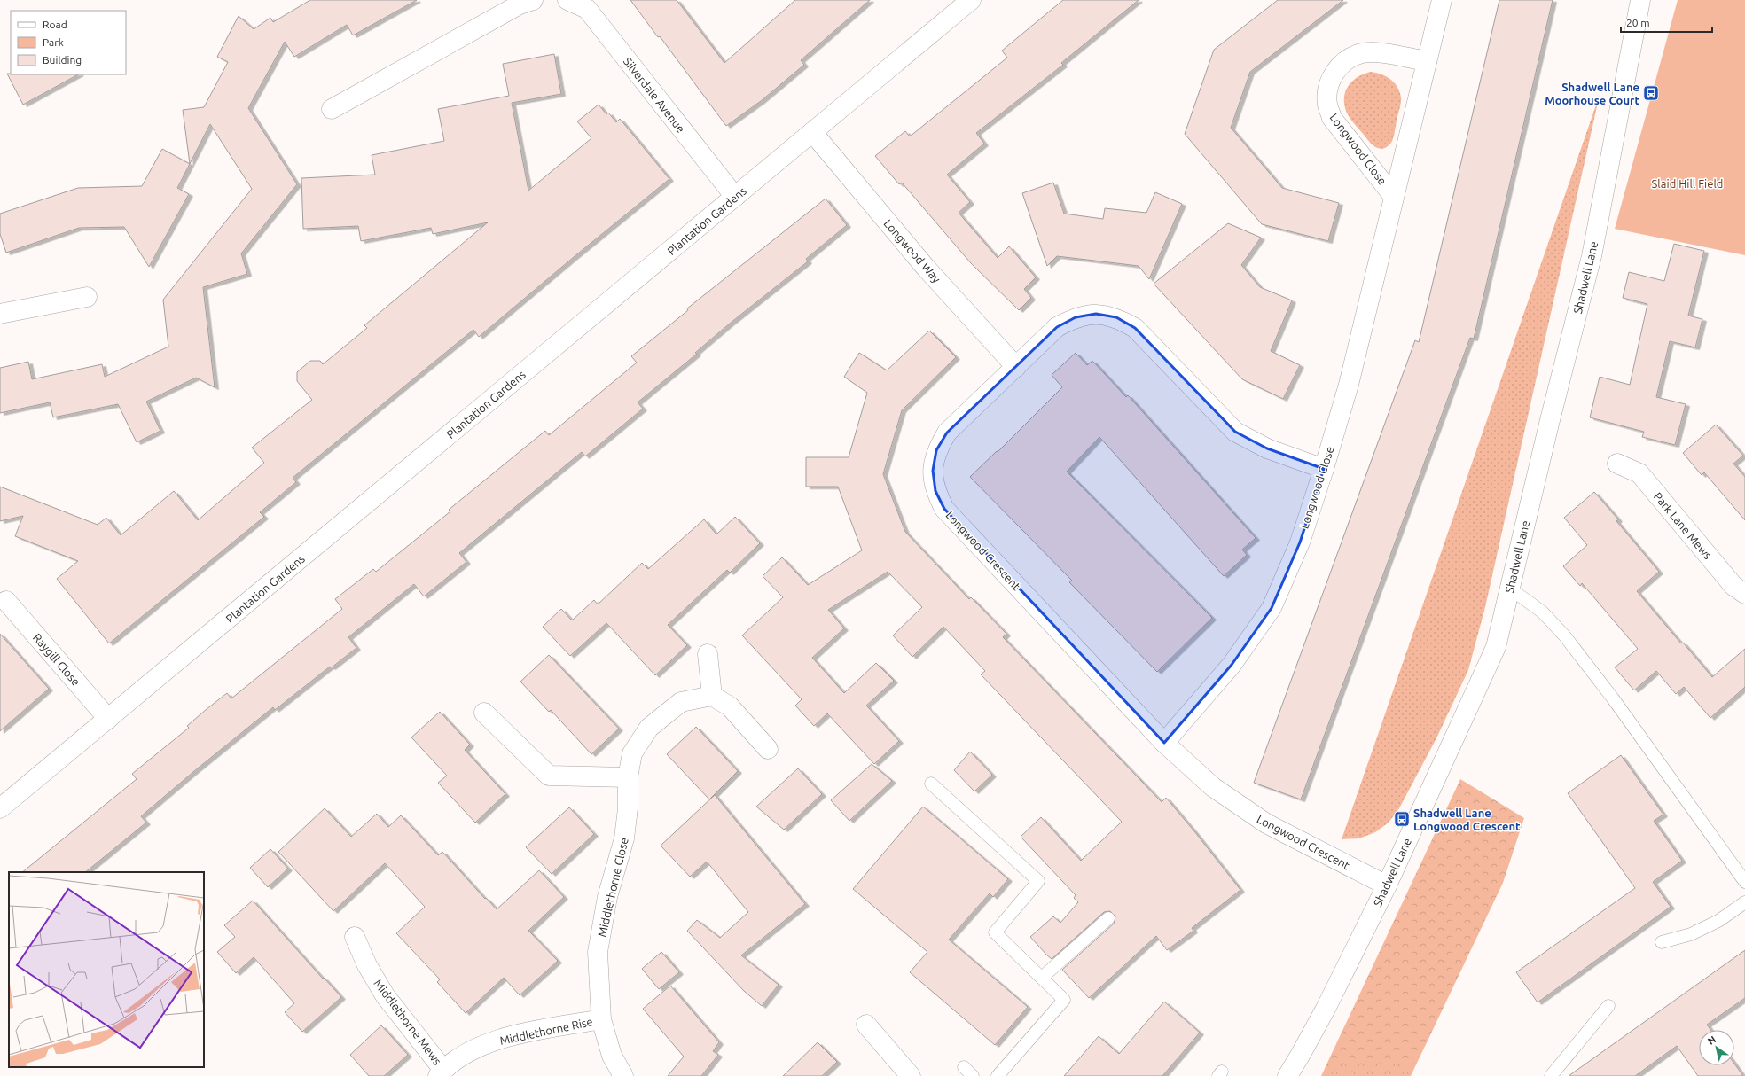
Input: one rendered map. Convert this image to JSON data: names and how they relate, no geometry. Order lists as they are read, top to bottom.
{
  "streets": {
    "street": [
      "Silverdale Avenue",
      "Longwood Close",
      "Plantation Gardens",
      "Longwood Way",
      "Shadwell Lane",
      "Park Lane Mews",
      "Longwood Crescent",
      "Raygill Close",
      "Middlethorne Close",
      "Middlethorne Mews",
      "Middlethorne Rise"
    ]
  },
  "crossings": [
    ["Silverdale Avenue", "Plantation Gardens"],
    ["Longwood Close", "Longwood Crescent"],
    ["Plantation Gardens", "Longwood Way"],
    ["Plantation Gardens", "Raygill Close"],
    ["Longwood Way", "Longwood Crescent"],
    ["Shadwell Lane", "Longwood Crescent"],
    ["Middlethorne Close", "Middlethorne Rise"],
    ["Middlethorne Mews", "Middlethorne Rise"]
  ],
  "parks": ["Slaid Hill Field"],
  "places": {
    "bus stop": ["Shadwell Lane Moorhouse Court", "Shadwell Lane Longwood Crescent"]
  },
  "legend": ["Road", "Park", "Building"],
  "scale_bar": "20 m",
  "north": "top left"
}
